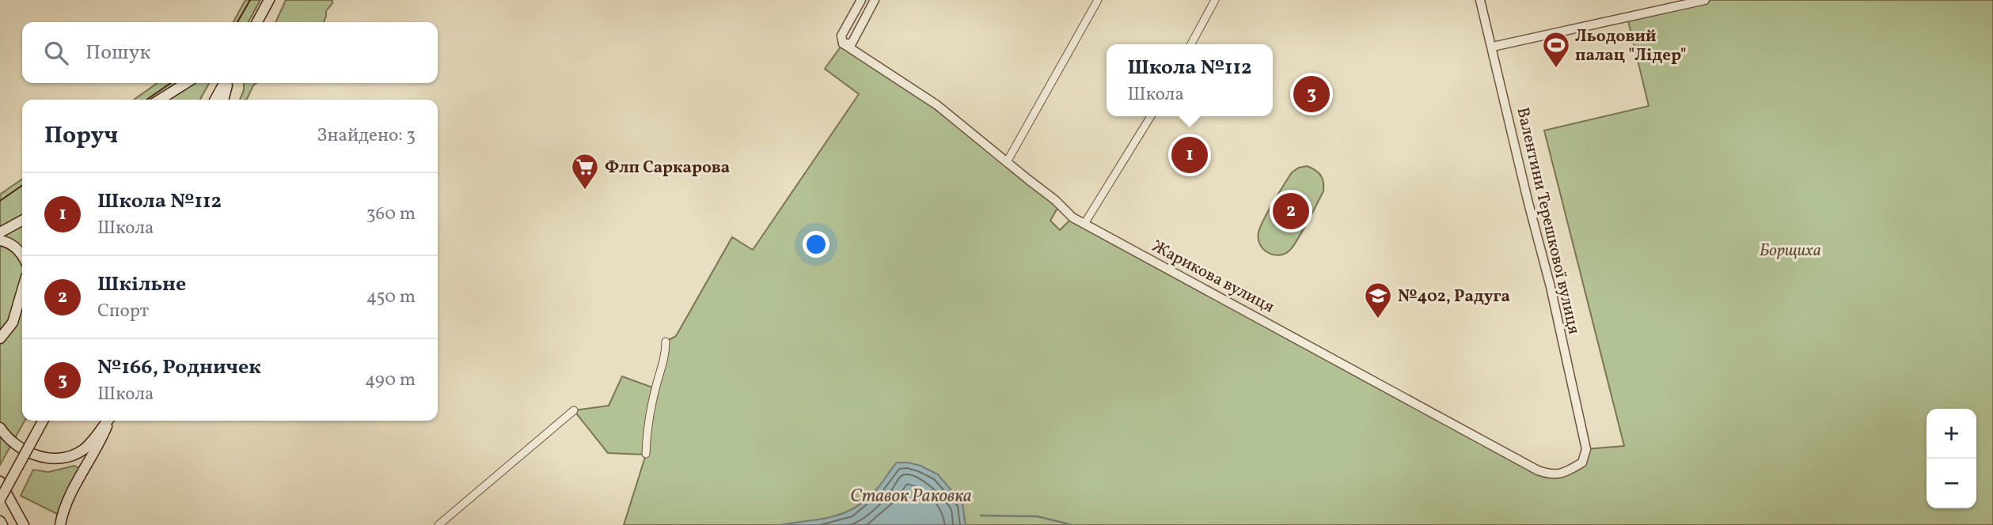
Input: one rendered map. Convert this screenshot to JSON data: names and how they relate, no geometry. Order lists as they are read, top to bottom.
{
  "streets": {
    "street": ["Валентини Терешкової вулиця", "Жарикова вулиця"]
  },
  "crossings": [
    ["Валентини Терешкової вулиця", "Жарикова вулиця"]
  ],
  "water": ["Ставок Раковка"],
  "parks": ["Борщиха"],
  "places": {
    "sports": ["Льодовий палац \"Лідер\""],
    "supermarket": ["Флп Саркарова"],
    "school or university": ["№402, Радуга"]
  },
  "page": {
    "search": "Пошук",
    "popup": ["Школа №112", "Школа"],
    "pins": ["3", "1", "2"],
    "heading": ["Поруч", "Знайдено: 3"],
    "list": [
      {
        "mark": "1",
        "name": "Школа №112",
        "note": "Школа",
        "value": "360 m"
      },
      {
        "mark": "2",
        "name": "Шкільне",
        "note": "Спорт",
        "value": "450 m"
      },
      {
        "mark": "3",
        "name": "№166, Родничек",
        "note": "Школа",
        "value": "490 m"
      }
    ],
    "map_buttons": ["+", "−"]
  }
}
